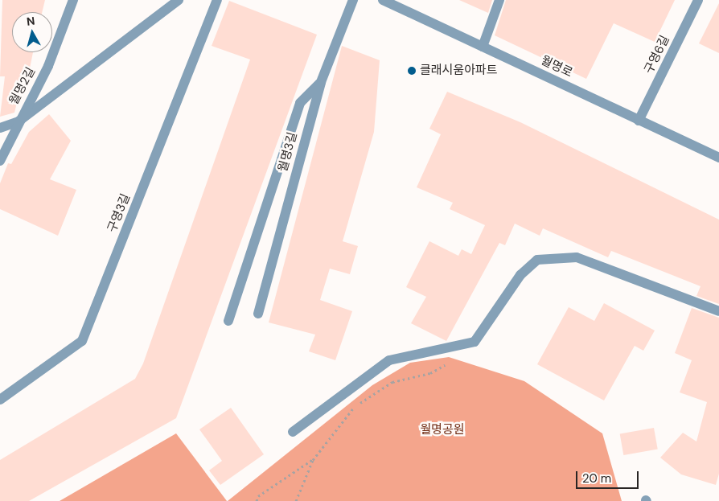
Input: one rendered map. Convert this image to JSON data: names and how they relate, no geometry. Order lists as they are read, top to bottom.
{
  "streets": {
    "street": [
      "구영6길",
      "월명로",
      "월명2길",
      "월명3길",
      "구영3길"
    ]
  },
  "crossings": [
    ["구영6길", "월명로"]
  ],
  "parks": ["월명공원"],
  "places": ["클래시움아파트"],
  "scale_bar": "20 m",
  "north": "top"
}
